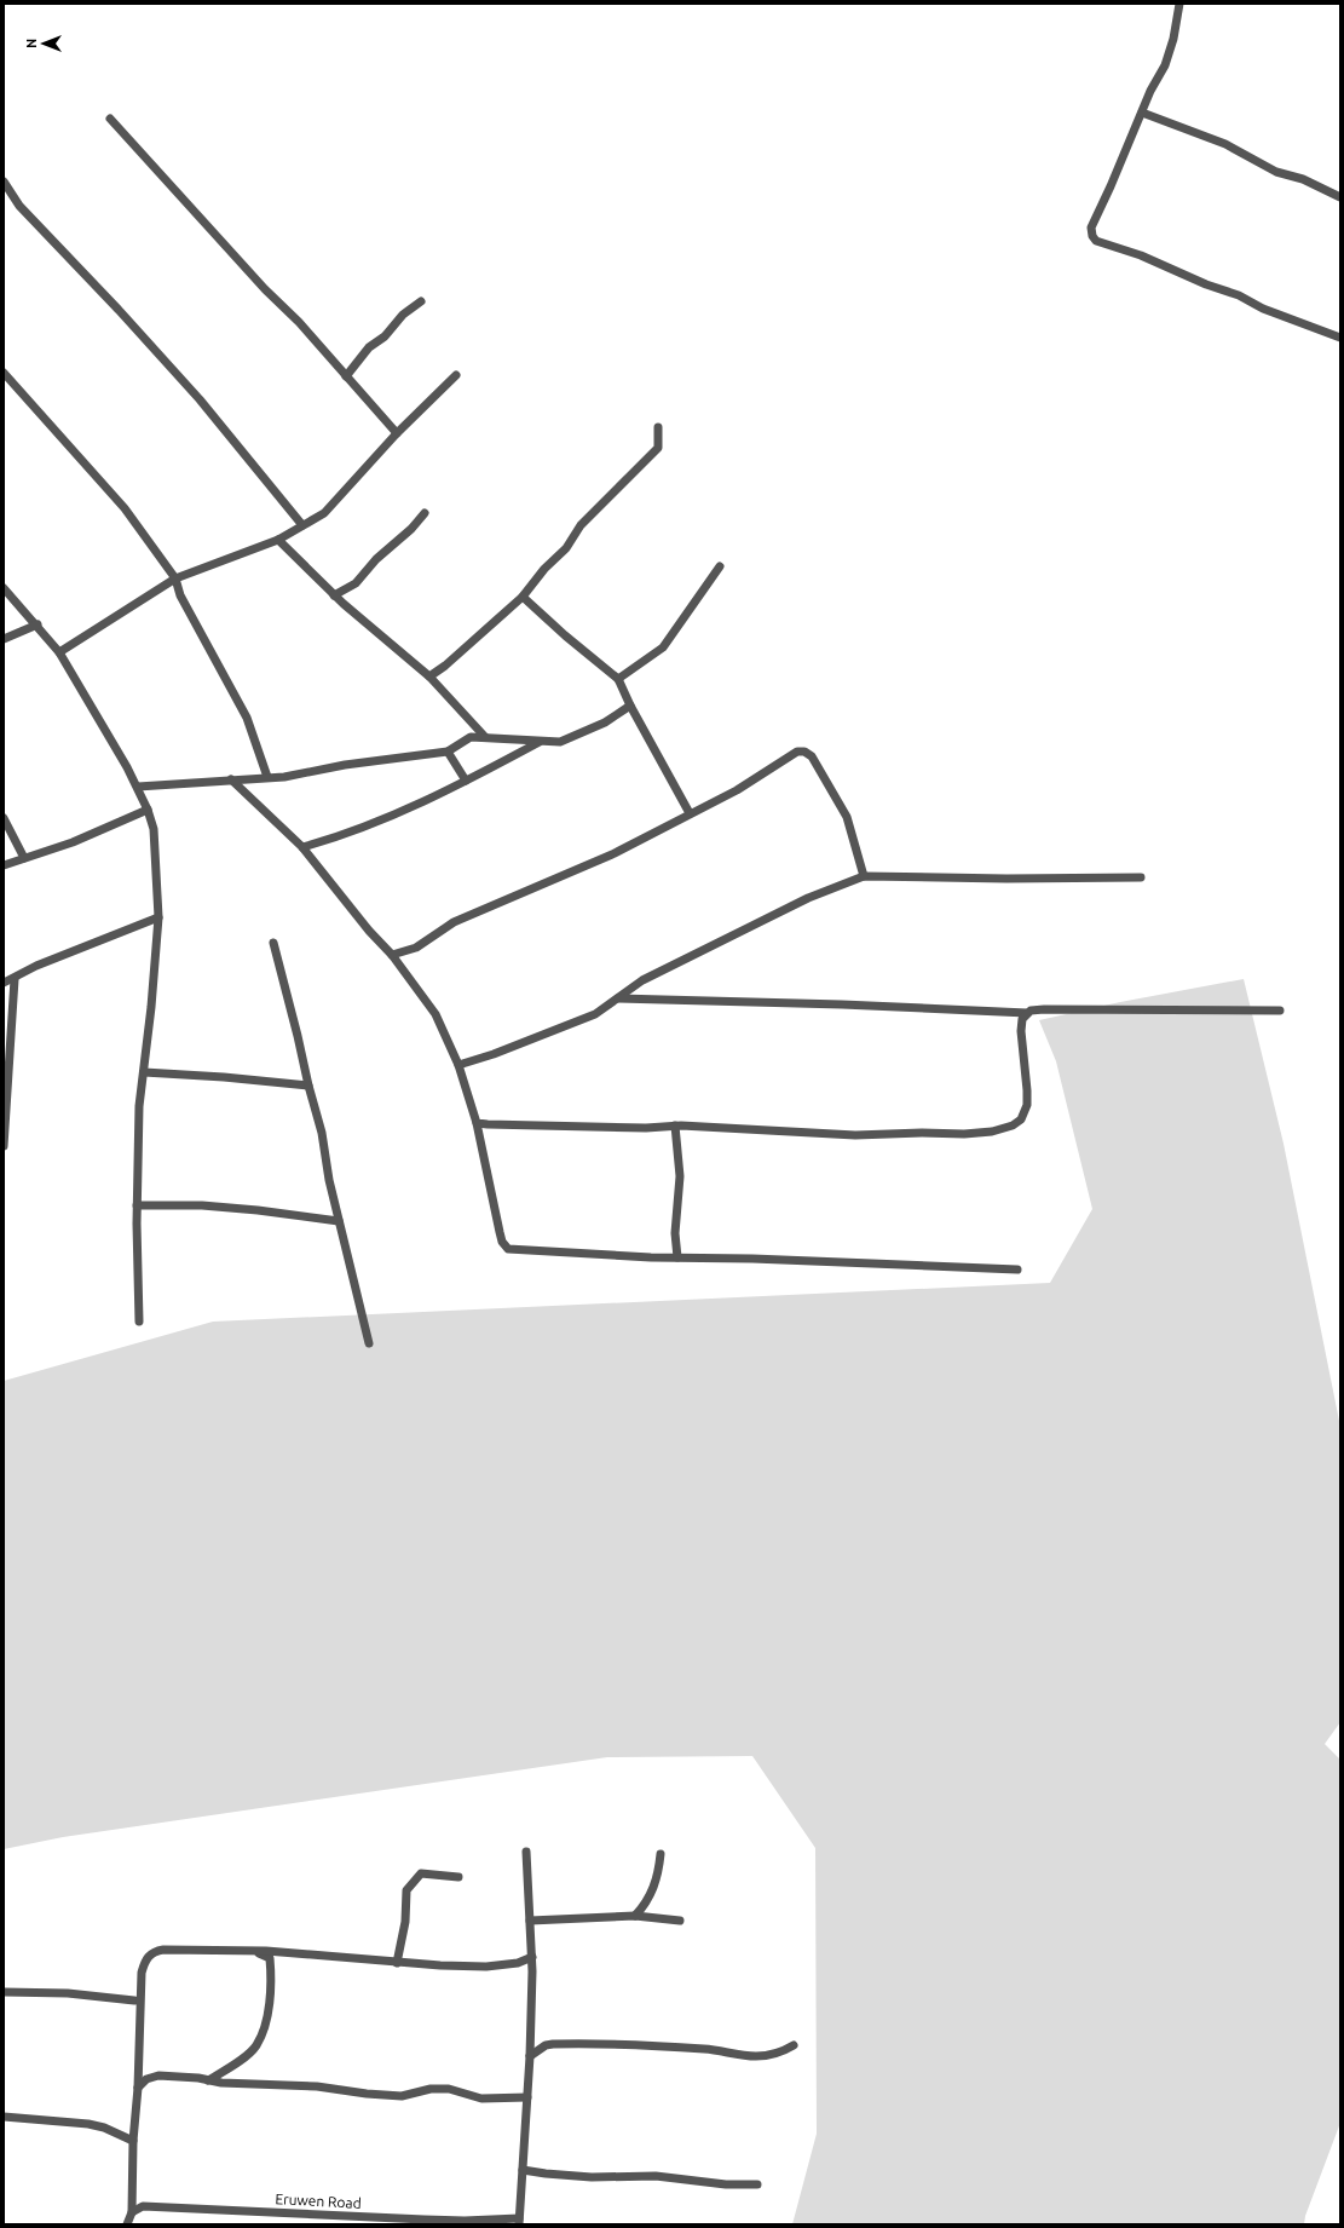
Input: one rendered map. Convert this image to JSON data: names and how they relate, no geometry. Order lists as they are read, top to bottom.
{
  "streets": {
    "street": ["Eruwen Road"]
  },
  "north": "left"
}
